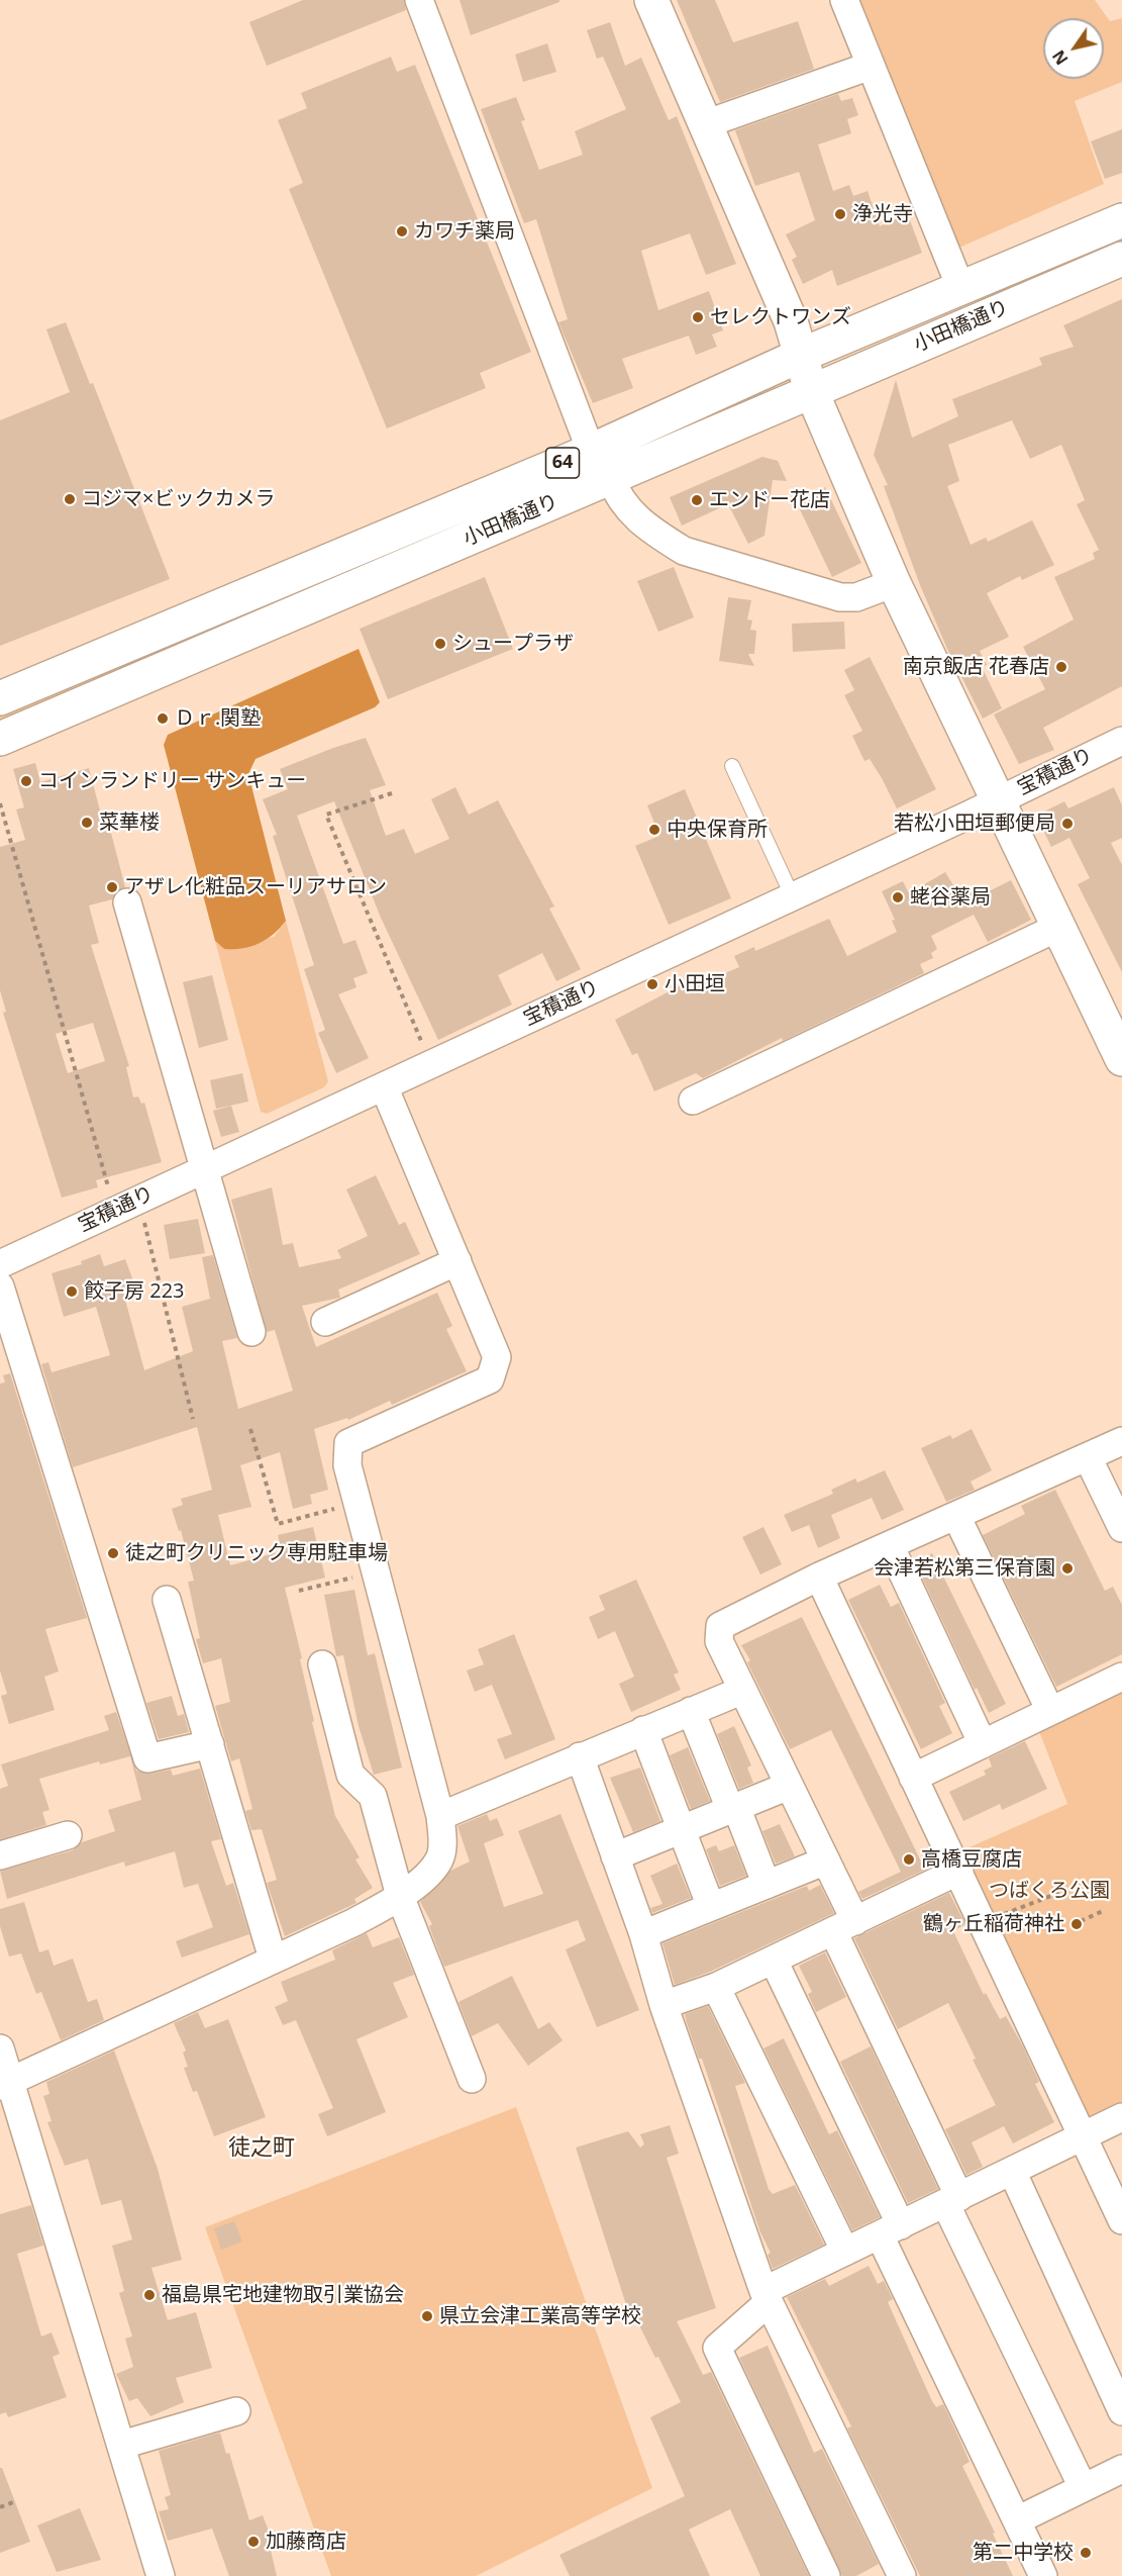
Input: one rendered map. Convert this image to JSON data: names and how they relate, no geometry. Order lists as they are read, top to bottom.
{
  "streets": {
    "main road": ["小田橋通り", "64"],
    "street": ["宝積通り"]
  },
  "districts": ["徒之町"],
  "parks": ["つばくろ公園"],
  "places": [
    "浄光寺",
    "カワチ薬局",
    "セレクトワンズ",
    "コジマ×ビックカメラ",
    "エンドー花店",
    "シュープラザ",
    "南京飯店 花春店",
    "Ｄｒ.関塾",
    "コインランドリー サンキュー",
    "菜華楼",
    "若松小田垣郵便局",
    "中央保育所",
    "アザレ化粧品スーリアサロン",
    "蛯谷薬局",
    "小田垣",
    "餃子房 223",
    "徒之町クリニック専用駐車場",
    "会津若松第三保育園",
    "高橋豆腐店",
    "鶴ヶ丘稲荷神社",
    "福島県宅地建物取引業協会",
    "県立会津工業高等学校",
    "加藤商店",
    "第二中学校"
  ],
  "north": "bottom left"
}
